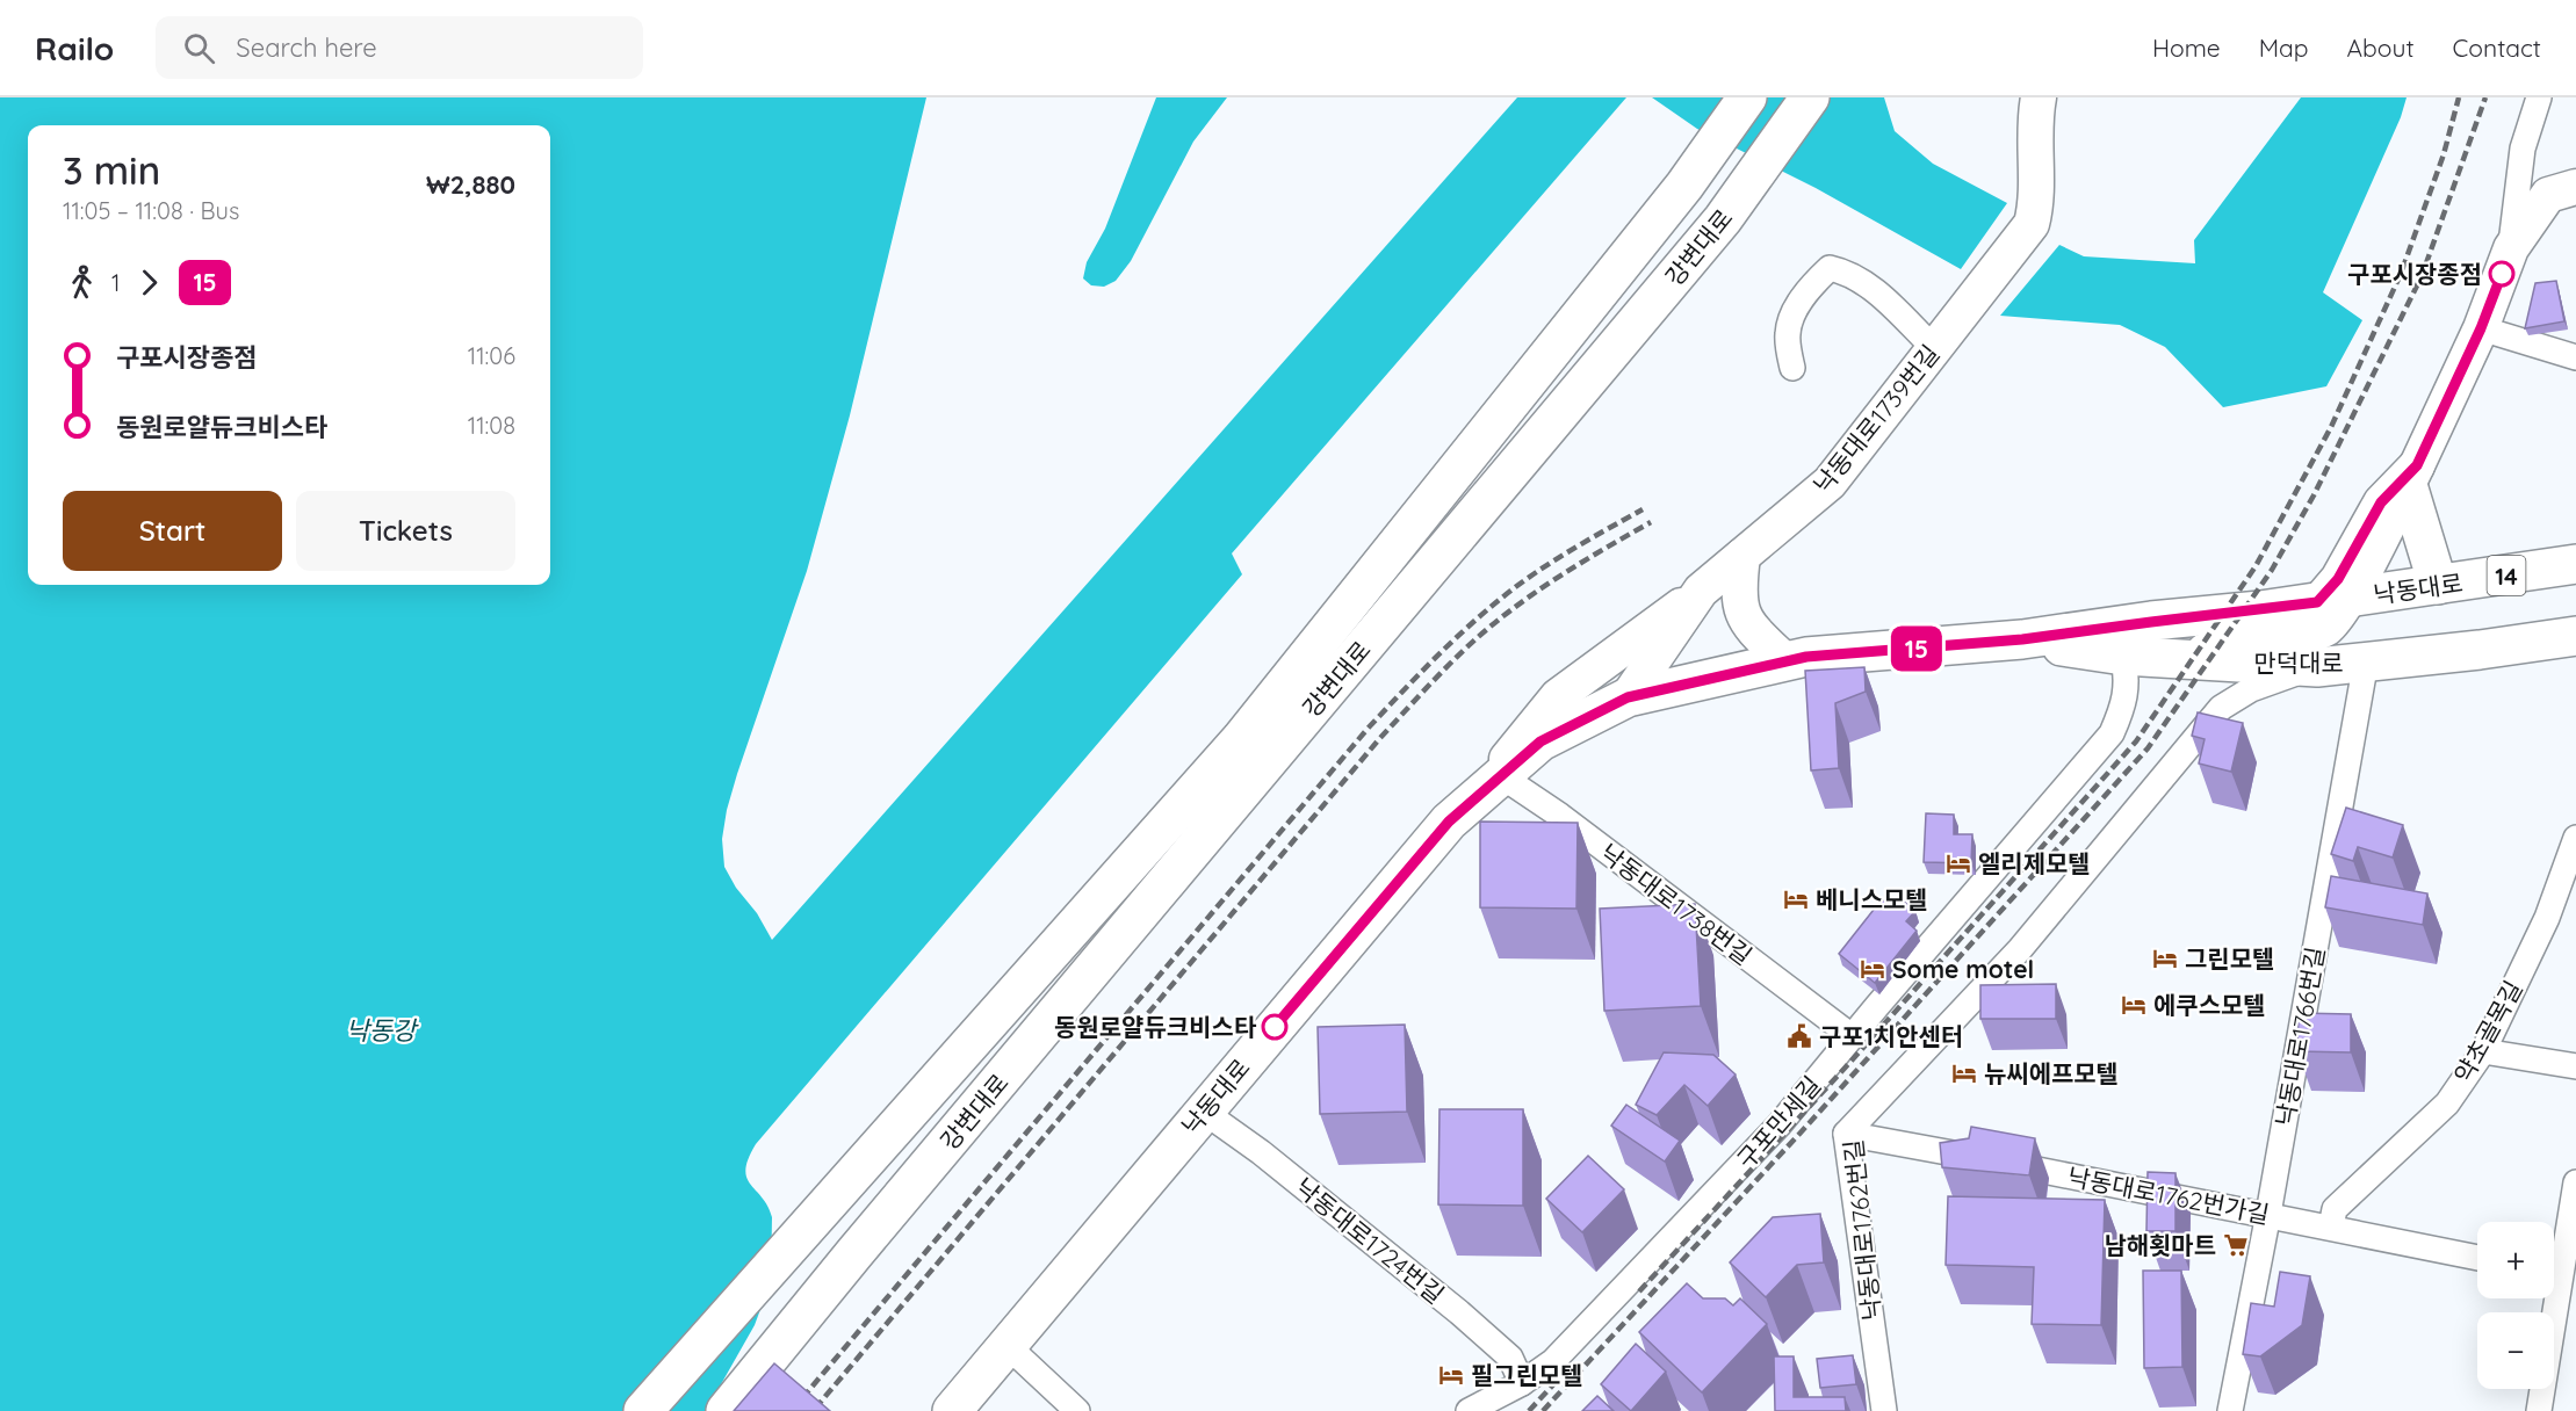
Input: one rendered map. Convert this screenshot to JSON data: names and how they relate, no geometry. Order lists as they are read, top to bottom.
{
  "streets": {
    "main road": [
      "강변대로",
      "14",
      "낙동대로",
      "만덕대로"
    ],
    "street": [
      "낙동대로1739번길",
      "낙동대로1738번길",
      "약초골목길",
      "낙동대로1766번길",
      "구포만세길",
      "낙동대로1762번가길",
      "낙동대로1762번길",
      "낙동대로1724번길"
    ]
  },
  "crossings": [
    ["낙동대로1739번길", "낙동대로"],
    ["낙동대로", "만덕대로"],
    ["낙동대로", "낙동대로1738번길"],
    ["낙동대로", "낙동대로1724번길"],
    ["만덕대로", "낙동대로1766번길"],
    ["만덕대로", "구포만세길"],
    ["만덕대로", "낙동대로1762번길"],
    ["낙동대로1738번길", "구포만세길"],
    ["약초골목길", "낙동대로1762번가길"],
    ["낙동대로1766번길", "낙동대로1762번가길"],
    ["구포만세길", "낙동대로1724번길"],
    ["낙동대로1762번가길", "낙동대로1762번길"]
  ],
  "water": ["낙동강"],
  "places": {
    "other": ["구포시장종점", "동원로얄듀크비스타"],
    "hotel": [
      "엘리제모텔",
      "베니스모텔",
      "그린모텔",
      "Some motel",
      "에쿠스모텔",
      "뉴씨에프모텔",
      "필그린모텔"
    ],
    "public building": ["구포1치안센터"],
    "supermarket": ["남해횟마트"]
  },
  "lines": ["bus line 15"],
  "page": {
    "header": "Railo",
    "search": "Search here",
    "nav": [
      "Home",
      "Map",
      "About",
      "Contact"
    ],
    "on_map": "15",
    "heading": ["3 min", "11:05 – 11:08 · Bus", "₩2,880"],
    "legs": ["1", "15"],
    "list": [
      {
        "name": "구포시장종점",
        "value": "11:06"
      },
      {
        "name": "동원로얄듀크비스타",
        "value": "11:08"
      }
    ],
    "buttons": ["Start", "Tickets"],
    "map_buttons": ["+", "−"]
  }
}
